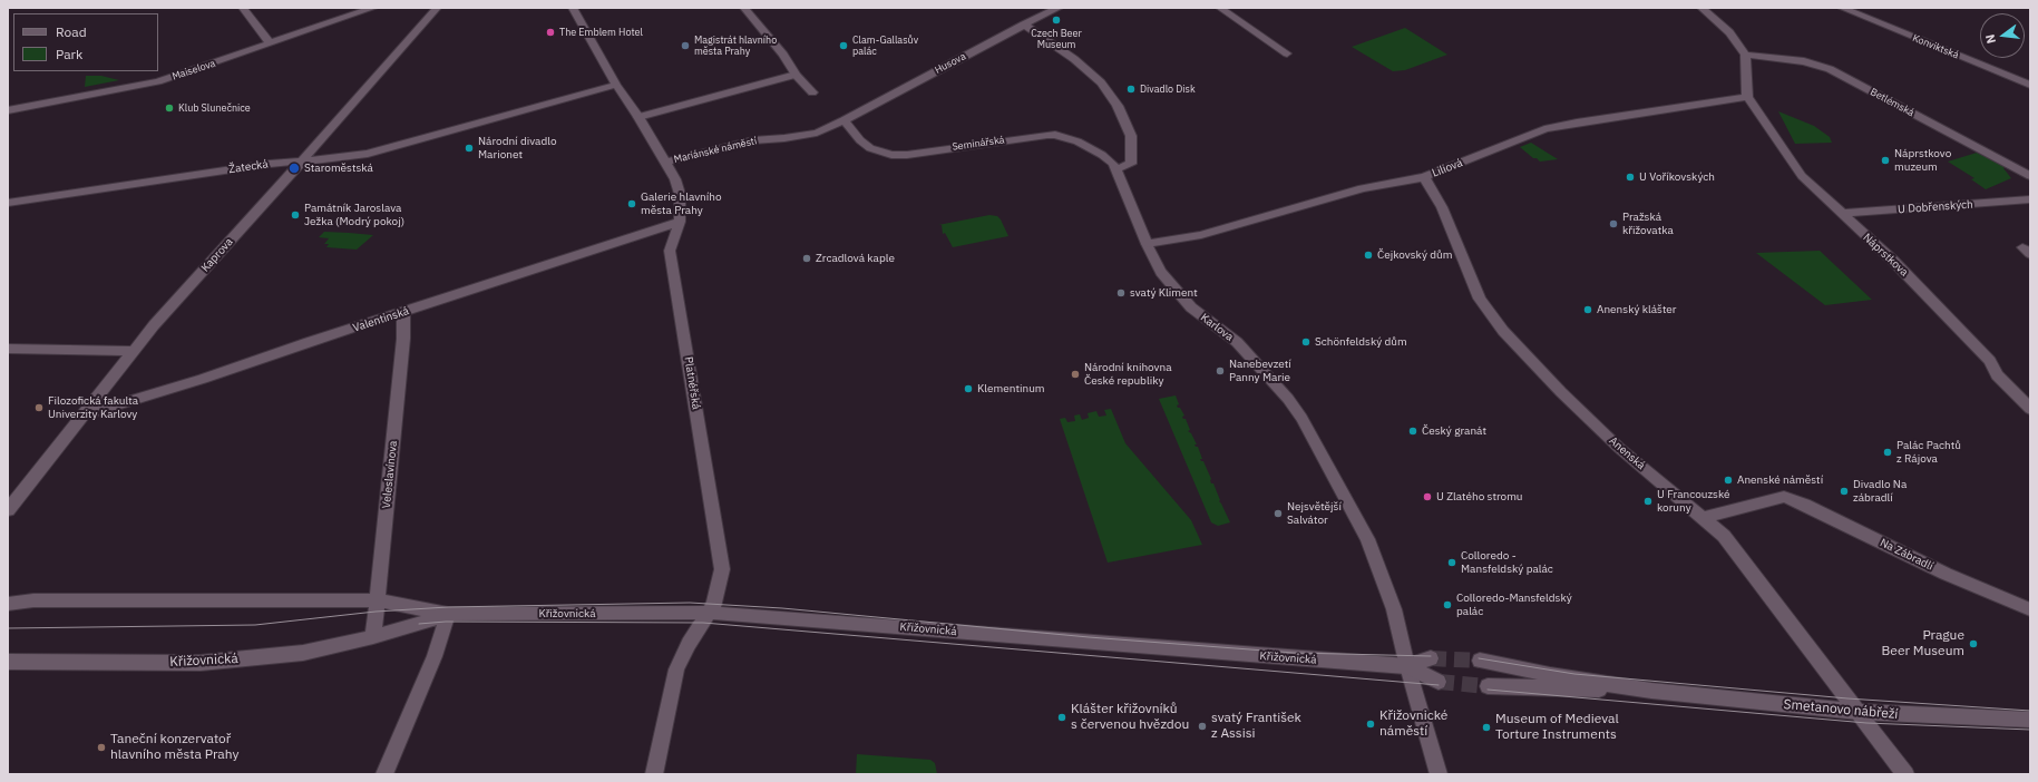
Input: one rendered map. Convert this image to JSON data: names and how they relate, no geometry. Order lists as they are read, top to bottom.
{
  "streets": {
    "street": [
      "Konviktská",
      "Husova",
      "Maiselova",
      "Betlémská",
      "Seminářská",
      "Mariánské náměstí",
      "Žatecká",
      "Liliová",
      "U Dobřenských",
      "Kaprova",
      "Náprstkova",
      "Valentinská",
      "Karlova",
      "Platnéřská",
      "Anenská",
      "Veleslavínova",
      "Na Zábradlí",
      "Křižovnická",
      "Smetanovo nábřeží"
    ]
  },
  "crossings": [
    ["Husova", "Seminářská"],
    ["Husova", "Mariánské náměstí"],
    ["Seminářská", "Mariánské náměstí"],
    ["Seminářská", "Karlova"],
    ["Mariánské náměstí", "Platnéřská"],
    ["Žatecká", "Kaprova"],
    ["Žatecká", "Platnéřská"],
    ["Liliová", "Náprstkova"],
    ["Liliová", "Karlova"],
    ["Liliová", "Anenská"],
    ["U Dobřenských", "Náprstkova"],
    ["Kaprova", "Valentinská"],
    ["Valentinská", "Platnéřská"],
    ["Valentinská", "Veleslavínova"],
    ["Karlova", "Křižovnická"],
    ["Platnéřská", "Křižovnická"],
    ["Anenská", "Na Zábradlí"],
    ["Anenská", "Smetanovo nábřeží"],
    ["Veleslavínova", "Křižovnická"]
  ],
  "places": [
    "Czech Beer Museum",
    "The Emblem Hotel",
    "Magistrát hlavního města Prahy",
    "Clam-Gallasův palác",
    "Divadlo Disk",
    "Klub Slunečnice",
    "Národní divadlo Marionet",
    "Náprstkovo muzeum",
    "Staroměstská",
    "U Voříkovských",
    "Galerie hlavního města Prahy",
    "Památník Jaroslava Ježka (Modrý pokoj)",
    "Pražská křižovatka",
    "Čejkovský dům",
    "Zrcadlová kaple",
    "svatý Kliment",
    "Anenský klášter",
    "Schönfeldský dům",
    "Nanebevzetí Panny Marie",
    "Národní knihovna České republiky",
    "Klementinum",
    "Filozofická fakulta Univerzity Karlovy",
    "Český granát",
    "Palác Pachtů z Rájova",
    "Anenské náměstí",
    "Divadlo Na zábradlí",
    "U Zlatého stromu",
    "U Francouzské koruny",
    "Nejsvětější Salvátor",
    "Colloredo - Mansfeldský palác",
    "Colloredo-Mansfeldský palác",
    "Prague Beer Museum",
    "Klášter křižovníků s červenou hvězdou",
    "Křižovnické náměstí",
    "svatý František z Assisi",
    "Museum of Medieval Torture Instruments",
    "Taneční konzervatoř hlavního města Prahy"
  ],
  "legend": ["Road", "Park"],
  "north": "left"
}
